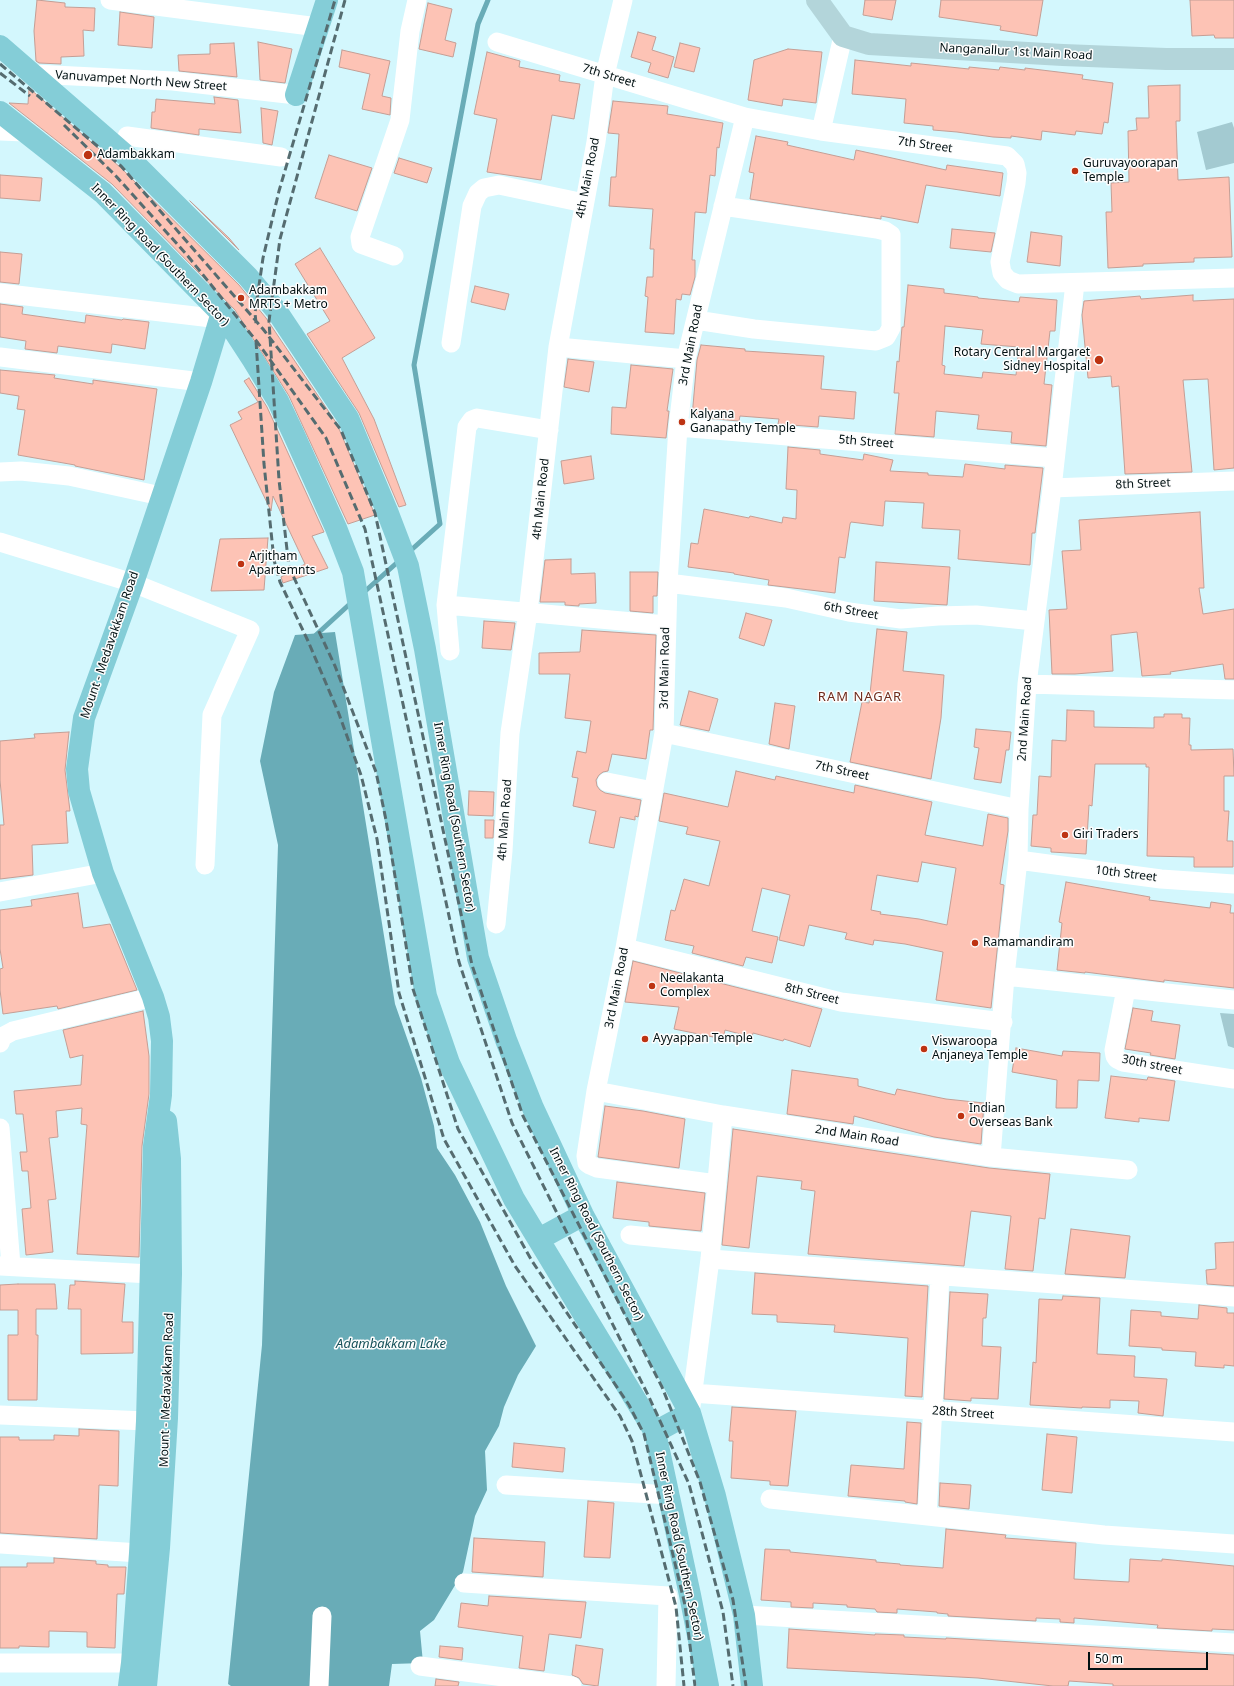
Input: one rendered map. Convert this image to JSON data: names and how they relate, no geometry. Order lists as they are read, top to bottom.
{
  "streets": {
    "main road": ["Inner Ring Road (Southern Sector)", "Mount - Medavakkam Road"],
    "street": [
      "Nanganallur 1st Main Road",
      "7th Street",
      "Vanuvampet North New Street",
      "4th Main Road",
      "3rd Main Road",
      "5th Street",
      "8th Street",
      "6th Street",
      "2nd Main Road",
      "10th Street",
      "30th street",
      "28th Street"
    ]
  },
  "crossings": [
    ["7th Street", "4th Main Road"],
    ["7th Street", "3rd Main Road"],
    ["7th Street", "2nd Main Road"],
    ["Vanuvampet North New Street", "Inner Ring Road (Southern Sector)"],
    ["Inner Ring Road (Southern Sector)", "Mount - Medavakkam Road"],
    ["Inner Ring Road (Southern Sector)", "28th Street"],
    ["3rd Main Road", "5th Street"],
    ["3rd Main Road", "8th Street"],
    ["3rd Main Road", "6th Street"],
    ["5th Street", "2nd Main Road"],
    ["8th Street", "2nd Main Road"],
    ["6th Street", "2nd Main Road"],
    ["2nd Main Road", "10th Street"]
  ],
  "districts": ["RAM NAGAR"],
  "water": ["Adambakkam Lake"],
  "places": [
    "Adambakkam",
    "Guruvayoorapan Temple",
    "Adambakkam MRTS + Metro",
    "Rotary Central Margaret Sidney Hospital",
    "Kalyana Ganapathy Temple",
    "Arjitham Apartemnts",
    "Giri Traders",
    "Ramamandiram",
    "Neelakanta Complex",
    "Ayyappan Temple",
    "Viswaroopa Anjaneya Temple",
    "Indian Overseas Bank"
  ],
  "scale_bar": "50 m"
}
